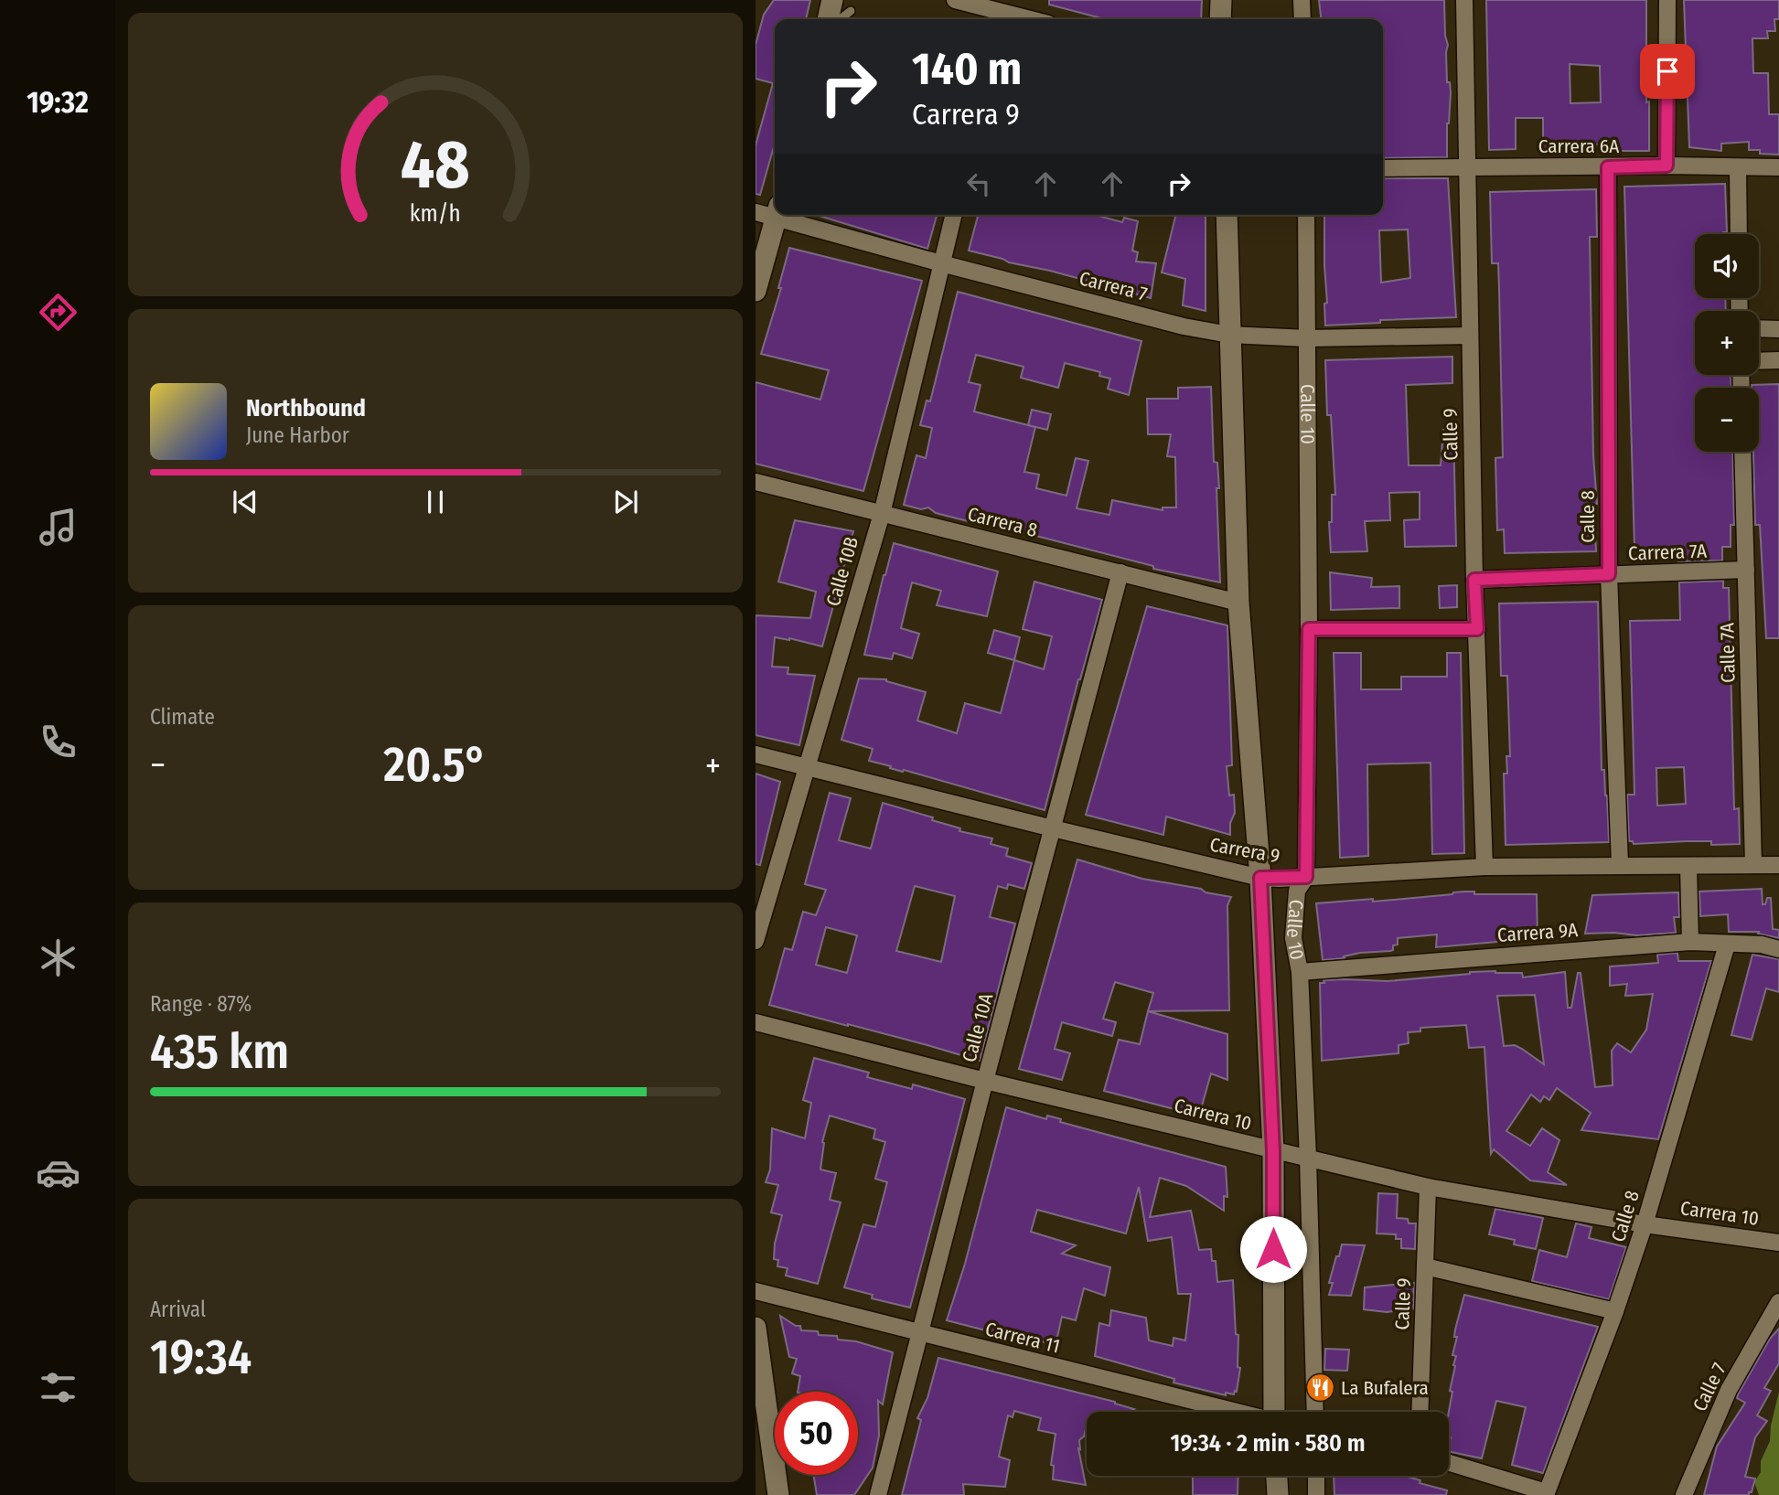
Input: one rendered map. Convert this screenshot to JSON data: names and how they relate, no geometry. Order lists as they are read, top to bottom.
{
  "streets": {
    "main road": ["Calle 10"],
    "street": [
      "Carrera 6A",
      "Carrera 7",
      "Calle 9",
      "Calle 8",
      "Carrera 8",
      "Carrera 7A",
      "Calle 10B",
      "Calle 7A",
      "Carrera 9",
      "Carrera 9A",
      "Calle 10A",
      "Carrera 10",
      "Carrera 11",
      "Calle 7"
    ]
  },
  "crossings": [
    ["Carrera 6A", "Calle 9"],
    ["Carrera 6A", "Calle 8"],
    ["Carrera 7", "Calle 10"],
    ["Carrera 7", "Calle 9"],
    ["Carrera 7", "Calle 10B"],
    ["Calle 10", "Carrera 8"],
    ["Calle 10", "Carrera 9"],
    ["Calle 10", "Carrera 9A"],
    ["Calle 10", "Carrera 10"],
    ["Calle 9", "Carrera 7A"],
    ["Calle 9", "Carrera 9"],
    ["Calle 9", "Carrera 10"],
    ["Calle 8", "Carrera 7A"],
    ["Calle 8", "Carrera 9"],
    ["Calle 8", "Carrera 9A"],
    ["Calle 8", "Carrera 10"],
    ["Carrera 8", "Calle 10B"],
    ["Carrera 8", "Calle 10A"],
    ["Carrera 7A", "Calle 7A"],
    ["Calle 10B", "Carrera 9"],
    ["Calle 7A", "Carrera 9"],
    ["Carrera 9", "Calle 10A"],
    ["Calle 10A", "Carrera 10"],
    ["Calle 10A", "Carrera 11"]
  ],
  "places": {
    "restaurant": ["La Bufalera"]
  },
  "page": {
    "tabs": "19:32",
    "turn": ["140 m", "Carrera 9"],
    "map_buttons": ["+", "−"],
    "song": ["Northbound", "June Harbor"],
    "tile": [
      "Climate",
      ["Range · 87%", "435 km"],
      ["Arrival", "19:34"]
    ],
    "heat": ["−", "20.5°", "+"],
    "limit": "50",
    "trip": "19:34 · 2 min · 580 m",
    "gauge": ["48", "km/h"]
  }
}
